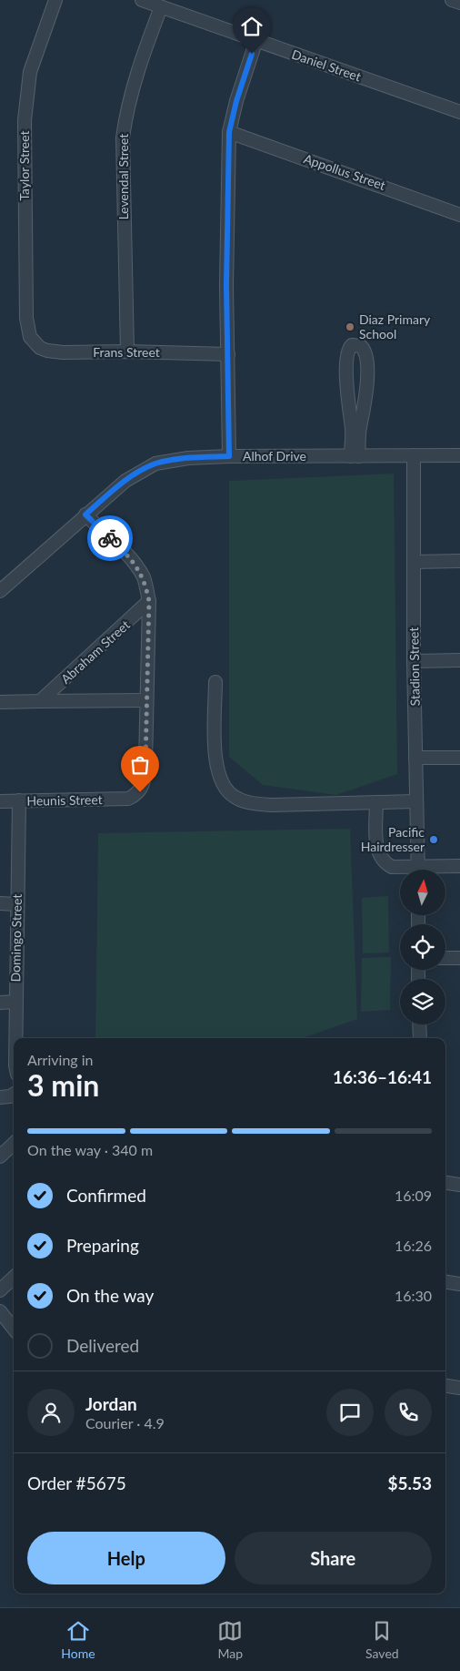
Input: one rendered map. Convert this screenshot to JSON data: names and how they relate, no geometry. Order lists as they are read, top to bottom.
{
  "streets": {
    "street": [
      "Daniel Street",
      "Taylor Street",
      "Appollus Street",
      "Levendal Street",
      "Frans Street",
      "Alhof Drive",
      "Abraham Street",
      "Stadion Street",
      "Heunis Street",
      "Domingo Street"
    ]
  },
  "crossings": [
    ["Daniel Street", "Levendal Street"],
    ["Taylor Street", "Frans Street"],
    ["Levendal Street", "Frans Street"],
    ["Alhof Drive", "Stadion Street"],
    ["Abraham Street", "Heunis Street"],
    ["Heunis Street", "Domingo Street"]
  ],
  "places": ["Diaz Primary School", "Pacific Hairdresser"],
  "north": "top",
  "page": {
    "heading": ["3 min", "Arriving in", "16:36–16:41"],
    "panel": [
      "Jordan",
      "Courier · 4.9",
      "Order #5675",
      "$5.53"
    ],
    "bar": "On the way · 340 m",
    "list": [
      ["Confirmed", "16:09"],
      ["Preparing", "16:26"],
      ["On the way", "16:30"],
      "Delivered"
    ],
    "buttons": ["Help", "Share"],
    "tabs": ["Home", "Map", "Saved"]
  }
}
